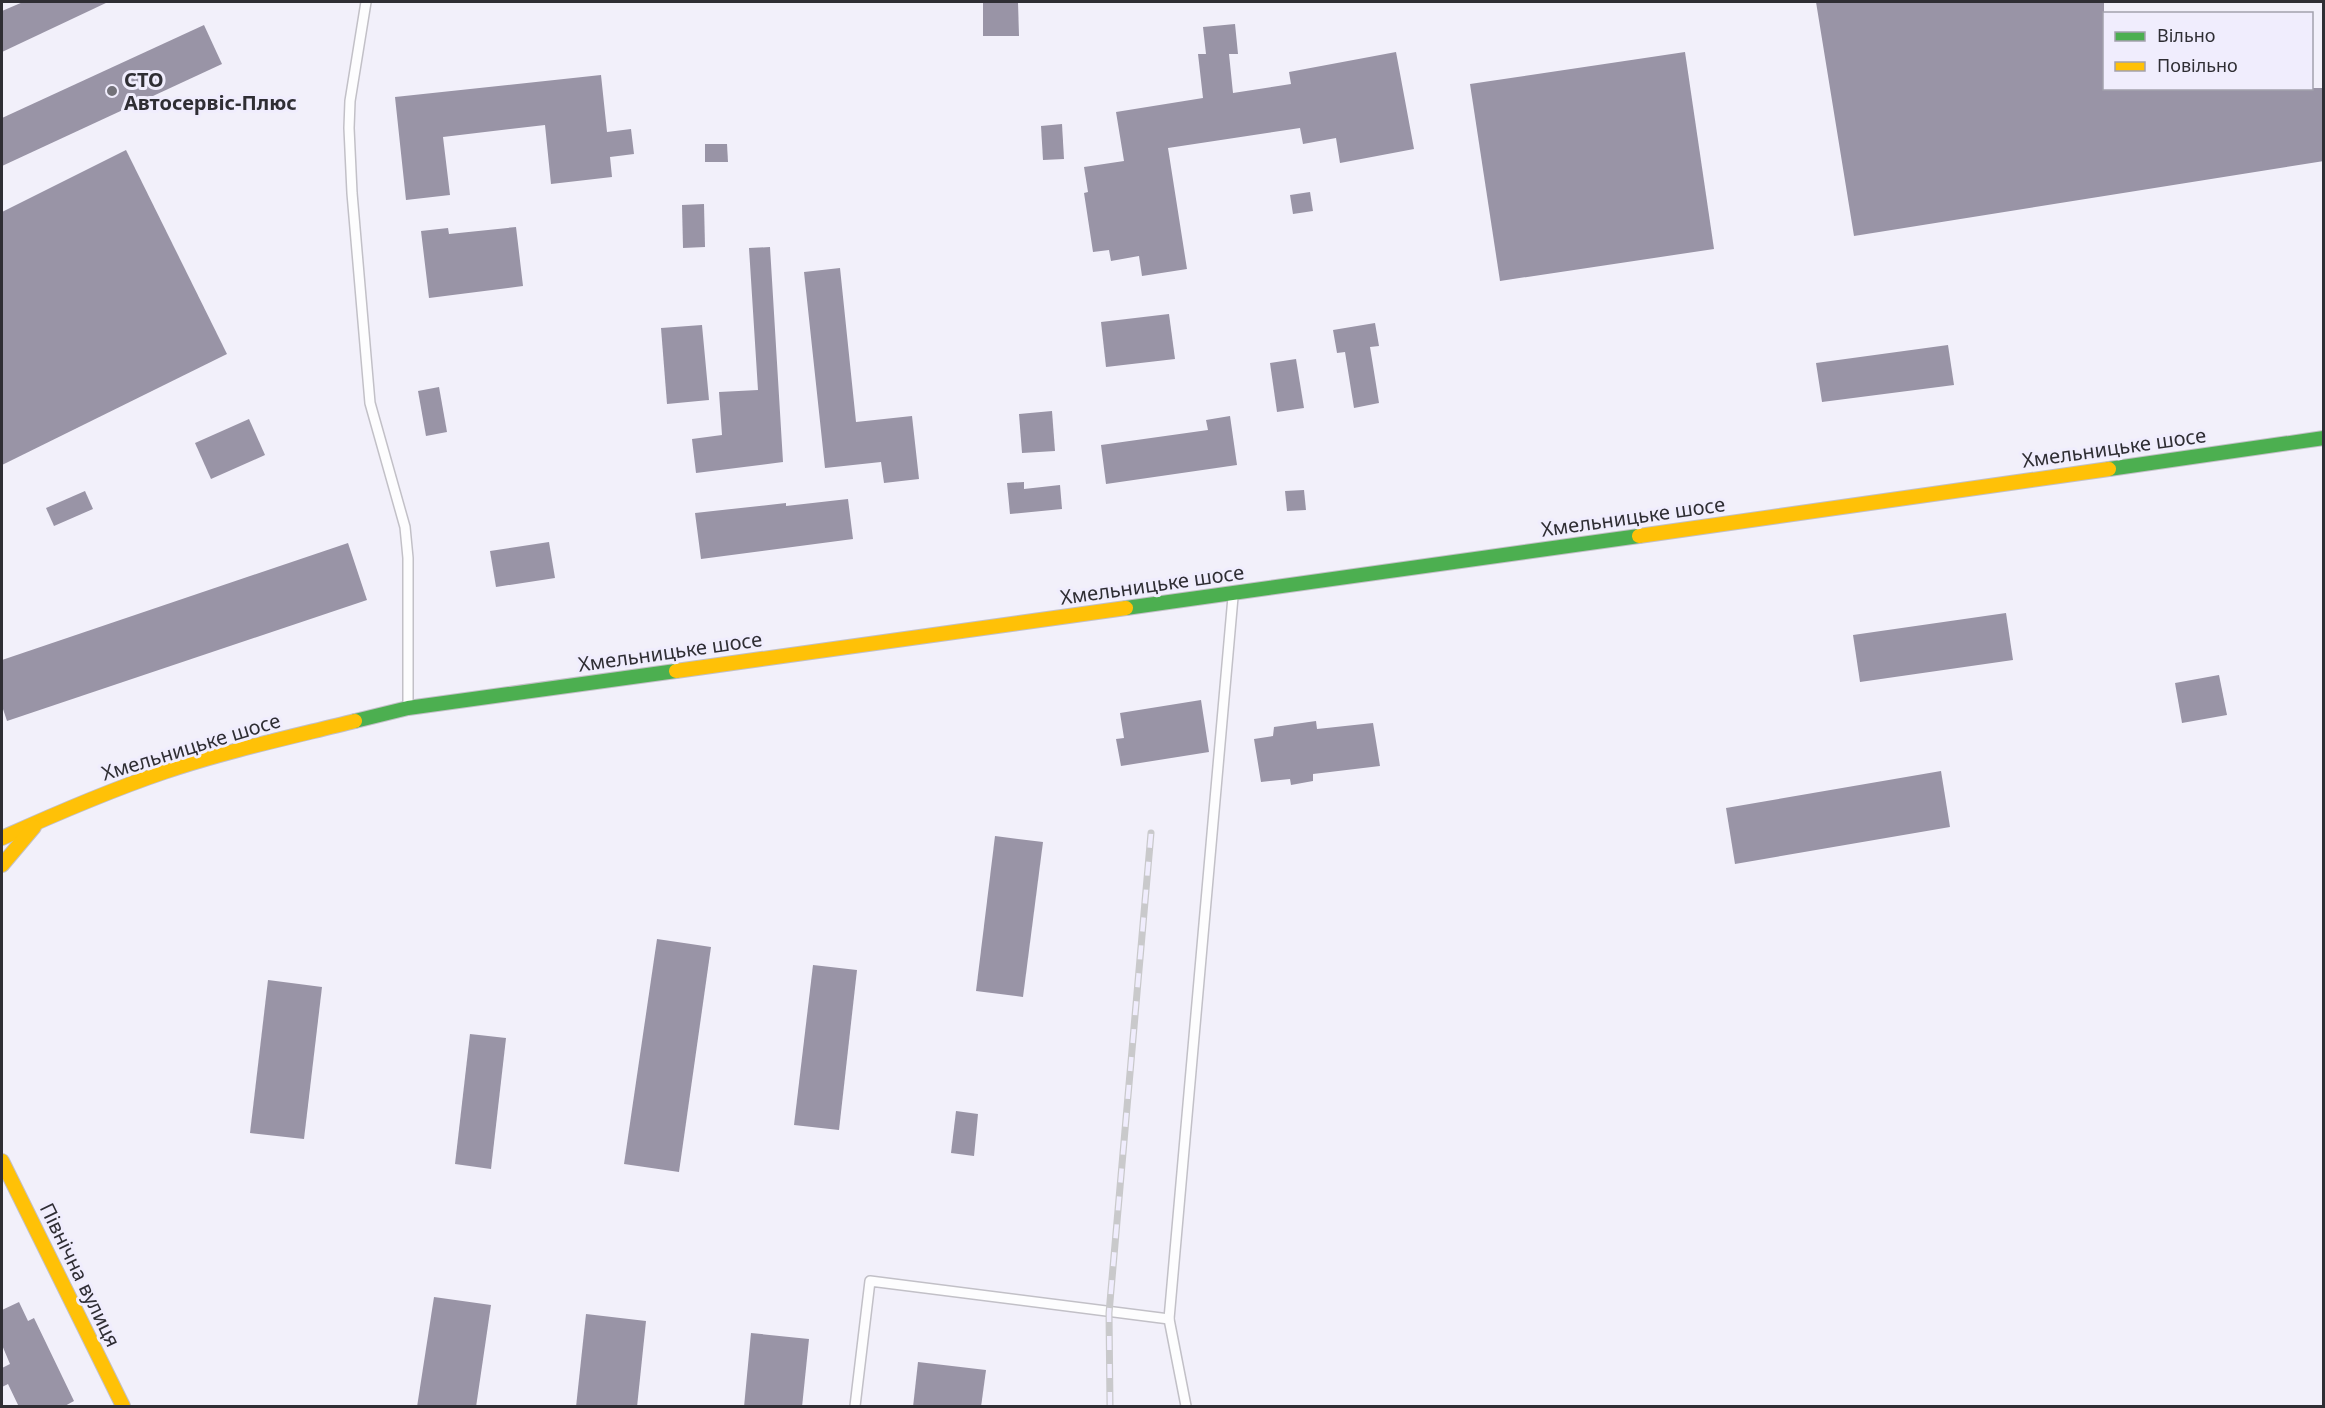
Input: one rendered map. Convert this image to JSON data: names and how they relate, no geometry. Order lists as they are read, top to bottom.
{
  "streets": {
    "street": ["Хмельницьке шосе", "Північна вулиця"]
  },
  "places": ["СТО Автосервіс-Плюс"],
  "legend": ["Вільно", "Повільно"]
}
